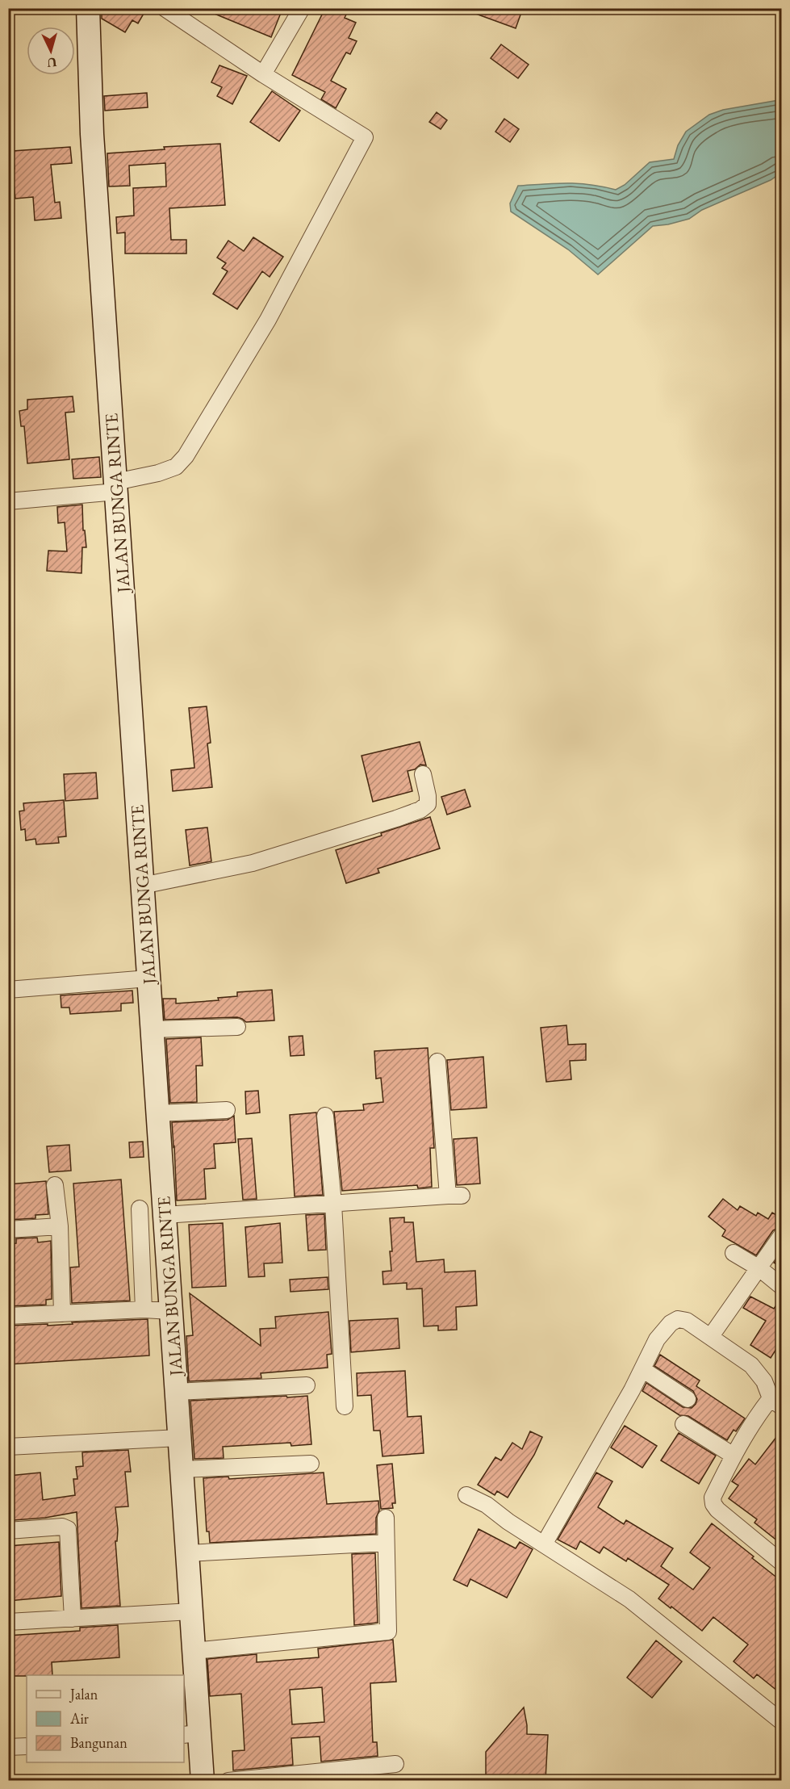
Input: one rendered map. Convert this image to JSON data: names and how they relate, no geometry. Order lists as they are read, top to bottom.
{
  "streets": {
    "street": ["JALAN BUNGA RINTE"]
  },
  "legend": ["Jalan", "Air", "Bangunan"],
  "north": "bottom"
}
